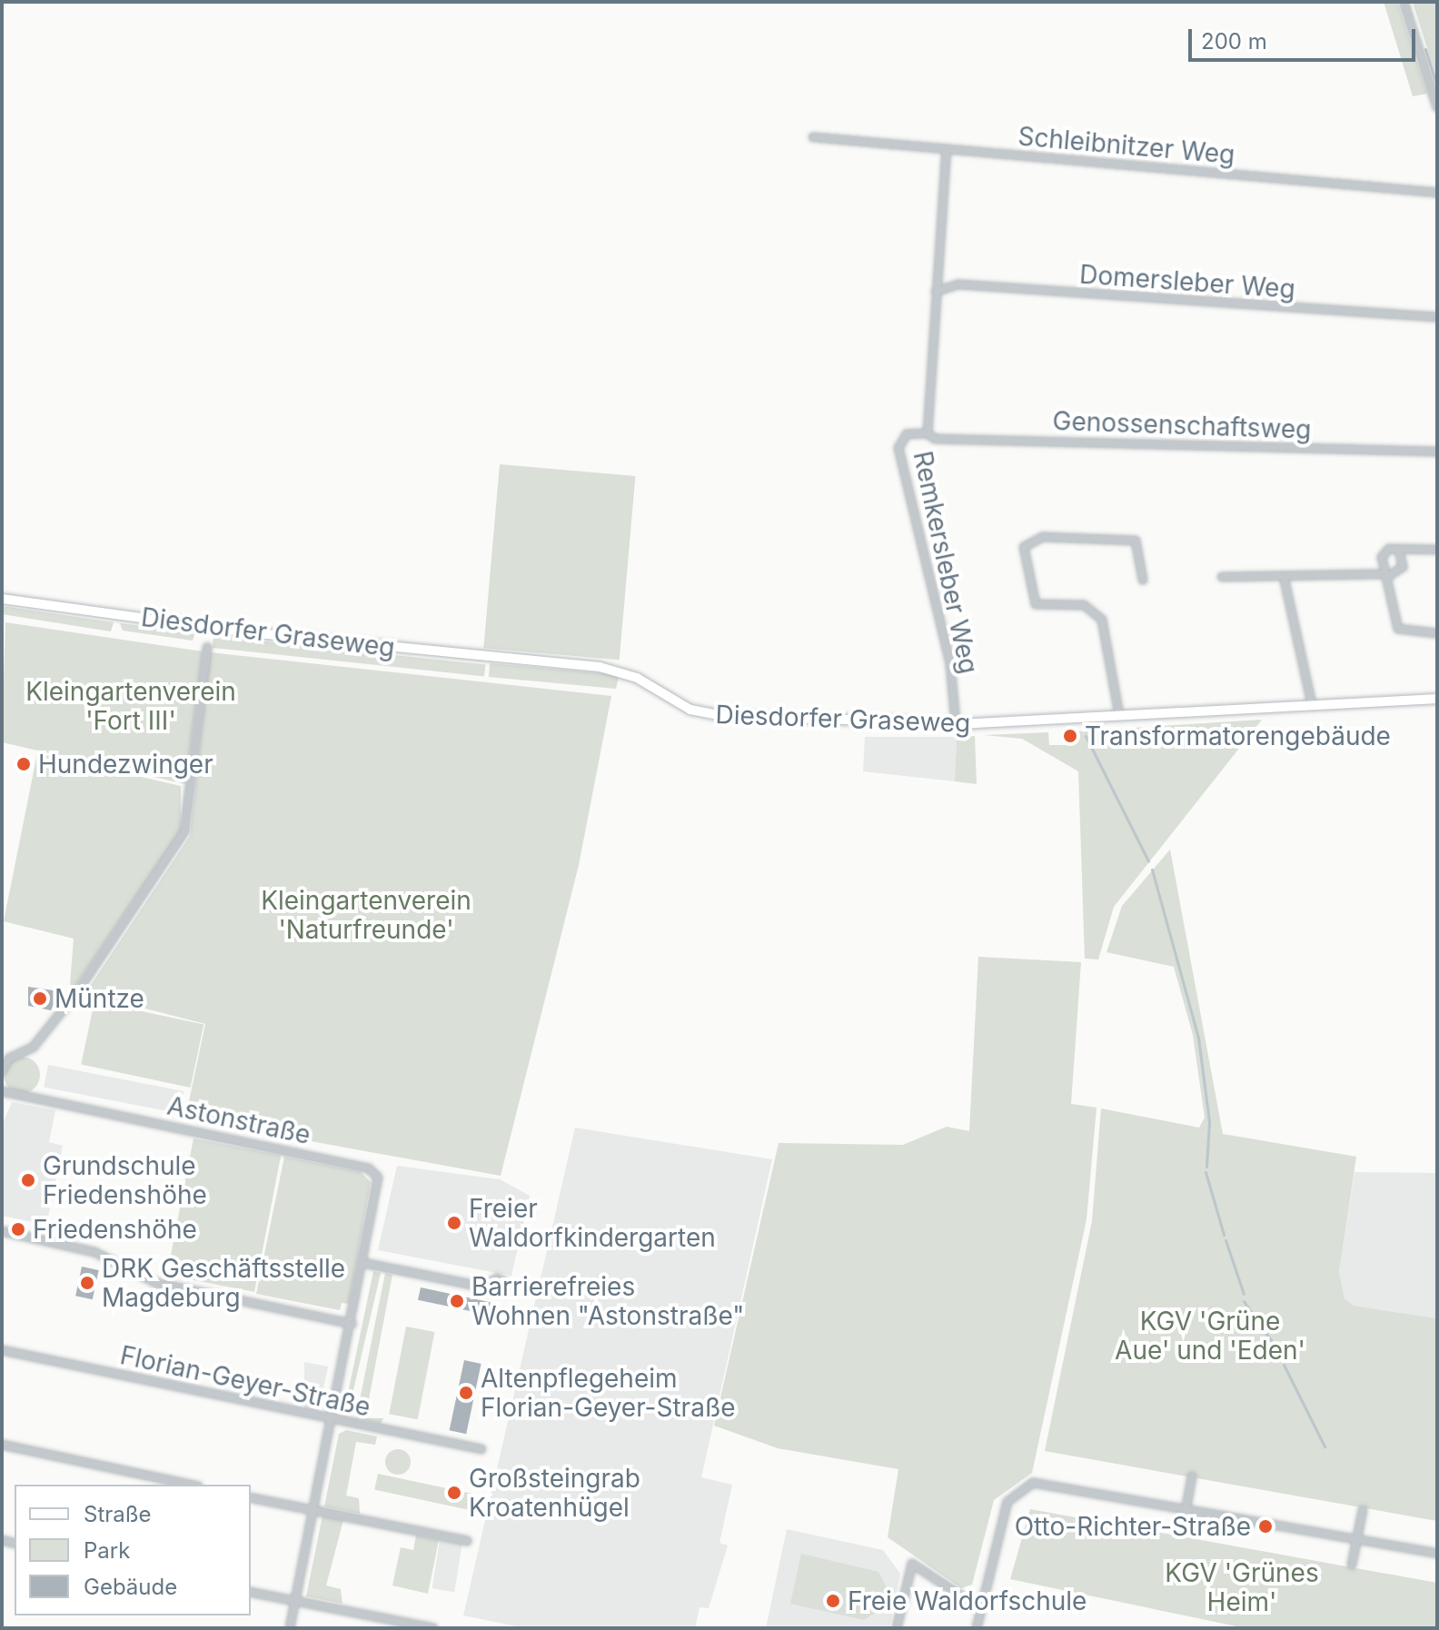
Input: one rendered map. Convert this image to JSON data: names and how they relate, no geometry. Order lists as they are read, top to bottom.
{
  "streets": {
    "main road": ["Diesdorfer Graseweg"],
    "street": [
      "Schleibnitzer Weg",
      "Domersleber Weg",
      "Genossenschaftsweg",
      "Remkersleber Weg",
      "Astonstraße",
      "Florian-Geyer-Straße"
    ]
  },
  "crossings": [
    ["Genossenschaftsweg", "Remkersleber Weg"],
    ["Remkersleber Weg", "Diesdorfer Graseweg"],
    ["Astonstraße", "Florian-Geyer-Straße"]
  ],
  "parks": [
    "Kleingartenverein 'Fort III'",
    "Kleingartenverein 'Naturfreunde'",
    "KGV 'Grüne Aue' und 'Eden'",
    "KGV 'Grünes Heim'"
  ],
  "places": [
    "Transformatorengebäude",
    "Hundezwinger",
    "Müntze",
    "Grundschule Friedenshöhe",
    "Freier Waldorfkindergarten",
    "Friedenshöhe",
    "DRK Geschäftsstelle Magdeburg",
    "Barrierefreies Wohnen \"Astonstraße\"",
    "Altenpflegeheim Florian-Geyer-Straße",
    "Großsteingrab Kroatenhügel",
    "Otto-Richter-Straße",
    "Freie Waldorfschule"
  ],
  "legend": ["Straße", "Park", "Gebäude"],
  "scale_bar": "200 m"
}
